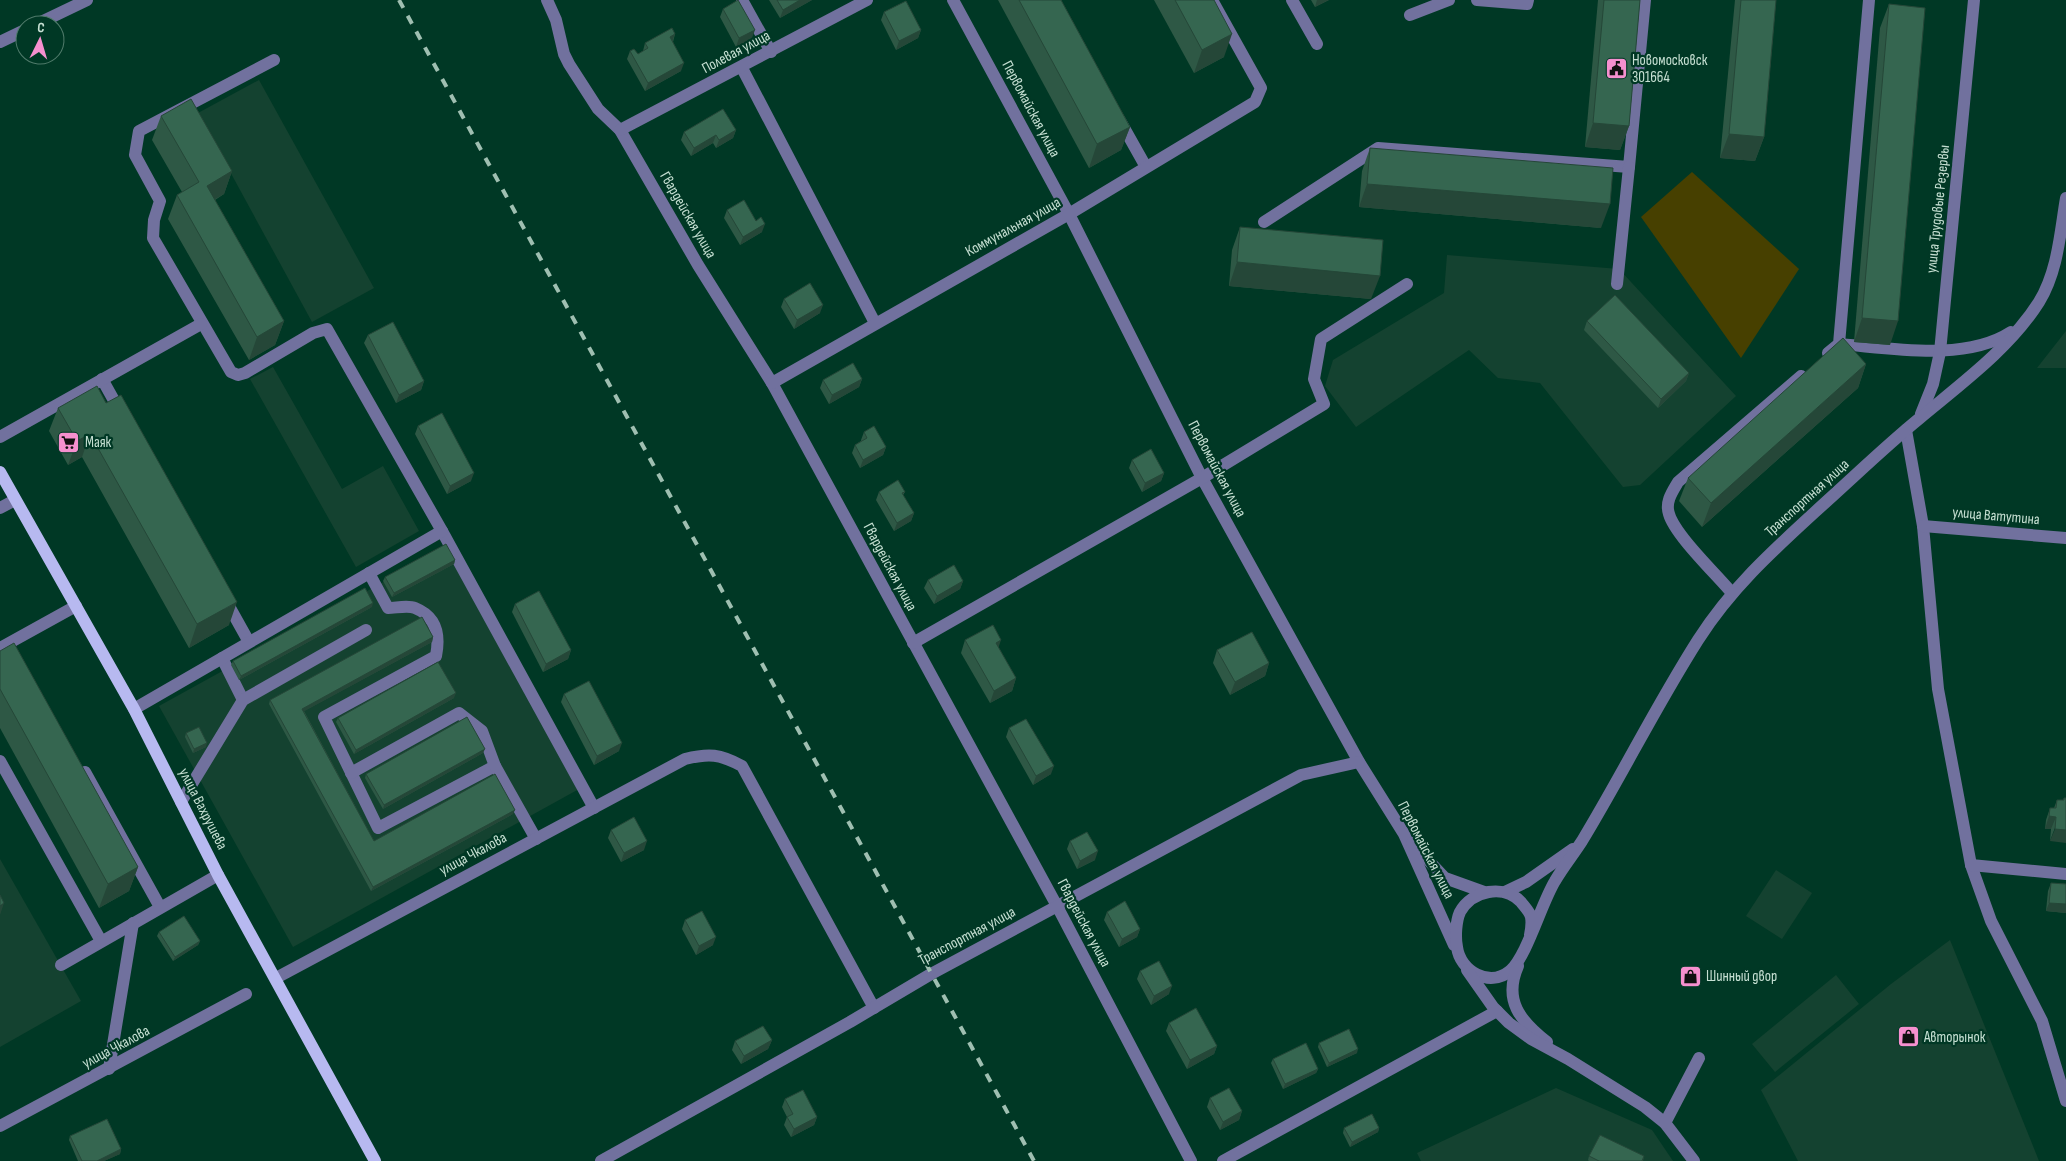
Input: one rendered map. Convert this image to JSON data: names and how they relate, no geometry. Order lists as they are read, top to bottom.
{
  "streets": {
    "main road": ["улица Вахрушева"],
    "street": [
      "Полевая улица",
      "Первомайская улица",
      "улица Трудовые Резервы",
      "Гвардейская улица",
      "Коммунальная улица",
      "Транспортная улица",
      "улица Ватутина",
      "улица Чкалова"
    ]
  },
  "crossings": [
    ["Полевая улица", "Гвардейская улица"],
    ["Первомайская улица", "Коммунальная улица"],
    ["Первомайская улица", "Транспортная улица"],
    ["улица Трудовые Резервы", "Транспортная улица"],
    ["Гвардейская улица", "Коммунальная улица"],
    ["Гвардейская улица", "Транспортная улица"],
    ["Транспортная улица", "улица Чкалова"],
    ["улица Вахрушева", "улица Чкалова"]
  ],
  "places": {
    "public building": ["Новомосковск 301664"],
    "supermarket": ["Маяк"],
    "shop": ["Шинный двор", "Авторынок"]
  },
  "north": "top"
}
